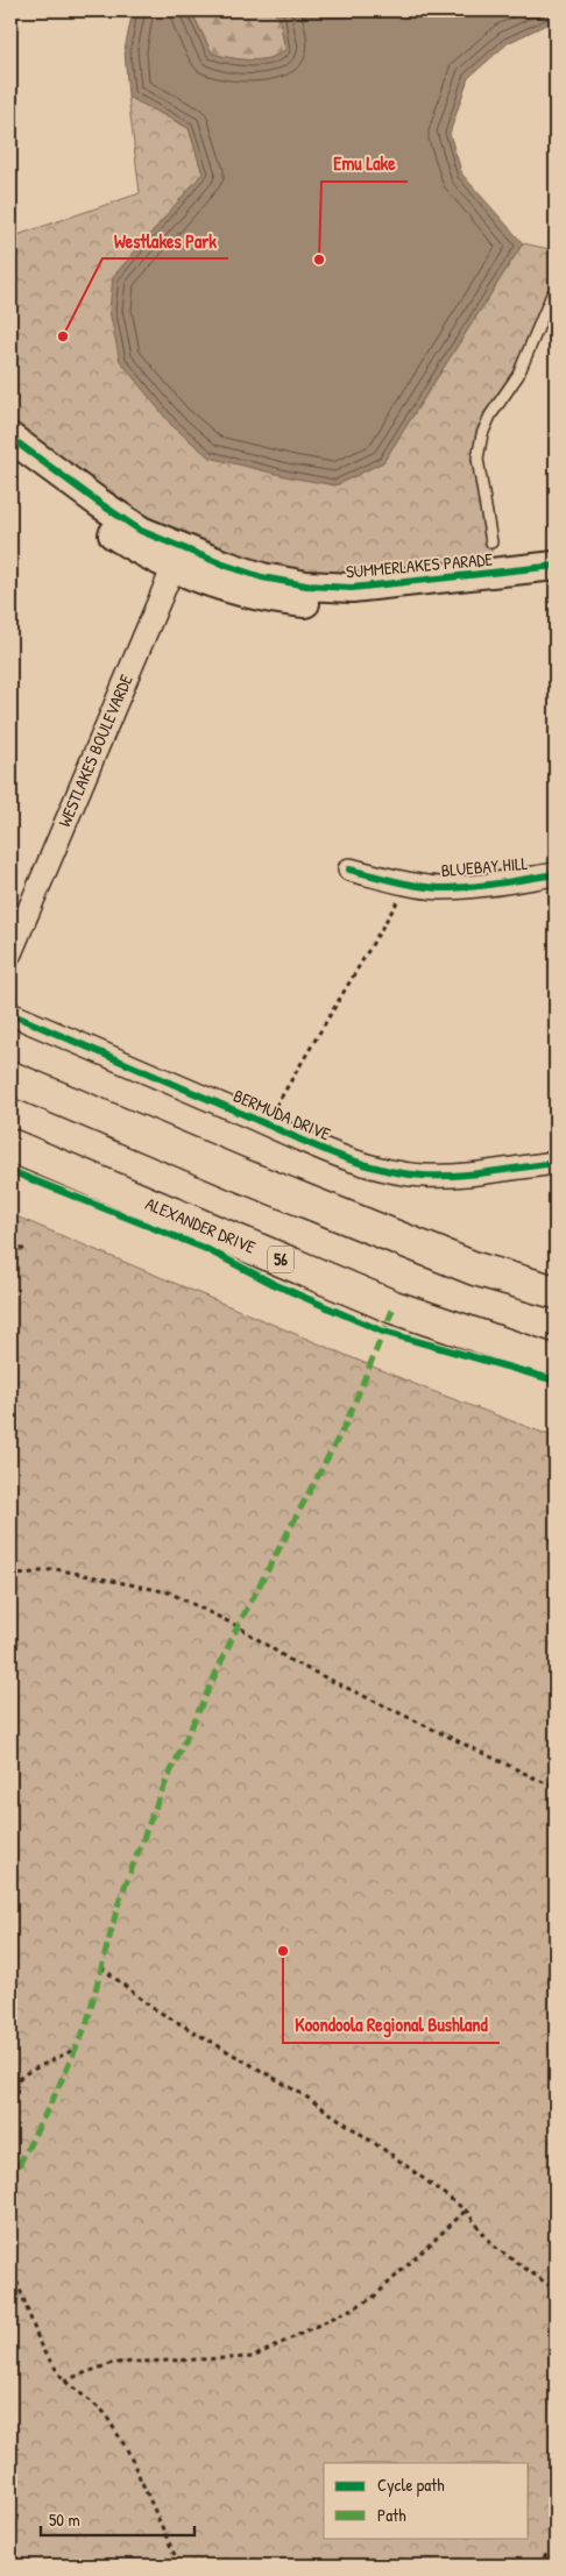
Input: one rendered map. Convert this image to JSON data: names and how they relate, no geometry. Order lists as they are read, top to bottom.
{
  "streets": {
    "main road": ["ALEXANDER DRIVE", "56"],
    "street": [
      "SUMMERLAKES PARADE",
      "WESTLAKES BOULEVARDE",
      "BLUEBAY HILL",
      "BERMUDA DRIVE"
    ]
  },
  "crossings": [
    ["SUMMERLAKES PARADE", "WESTLAKES BOULEVARDE"]
  ],
  "places": ["Emu Lake", "Westlakes Park", "Koondoola Regional Bushland"],
  "legend": ["Cycle path", "Path"],
  "scale_bar": "50 m"
}
